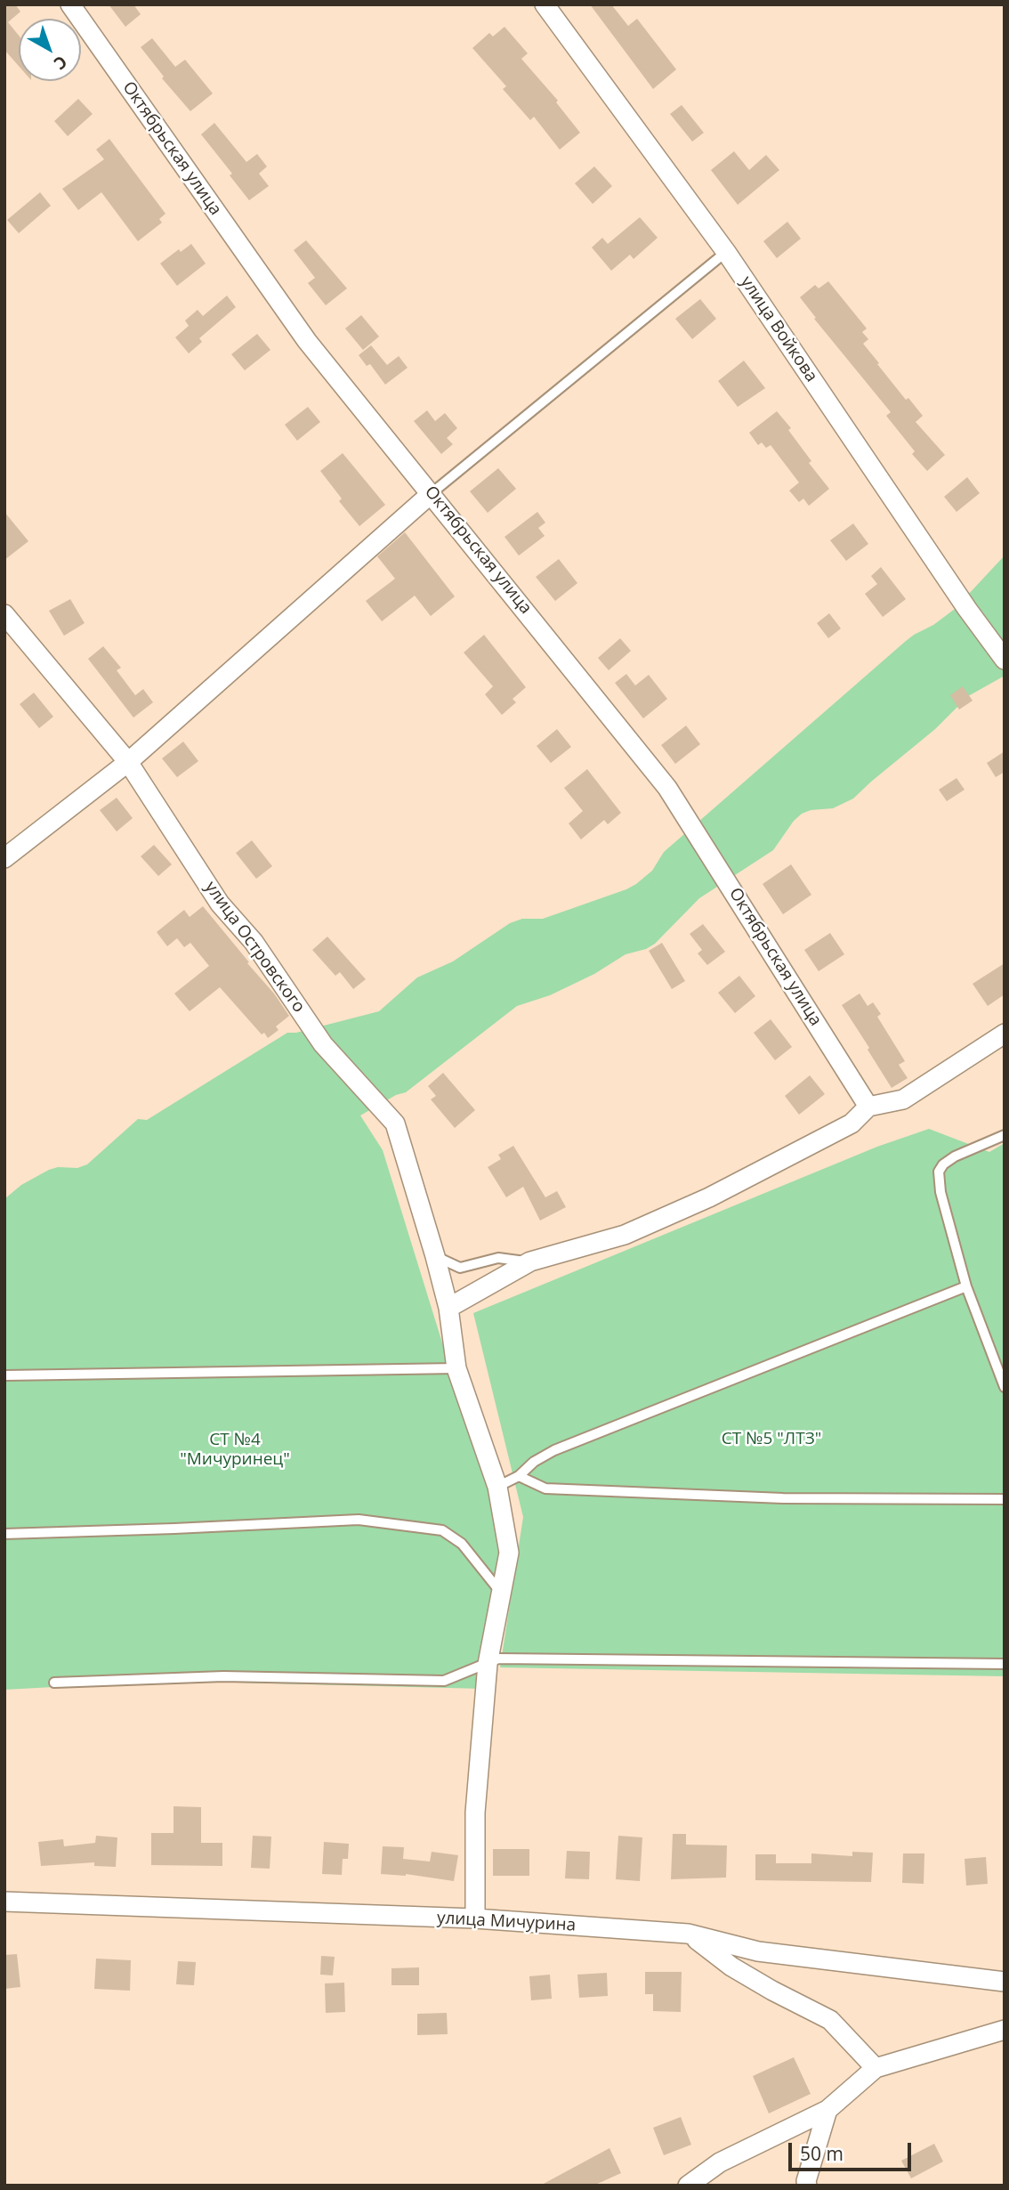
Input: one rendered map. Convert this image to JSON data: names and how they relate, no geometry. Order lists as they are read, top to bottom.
{
  "streets": {
    "street": [
      "Октябрьская улица",
      "улица Войкова",
      "улица Островского",
      "улица Мичурина"
    ]
  },
  "crossings": [
    ["улица Островского", "улица Мичурина"]
  ],
  "parks": ["СТ №5 \"ЛТЗ\"", "СТ №4 \"Мичуринец\""],
  "scale_bar": "50 m",
  "north": "bottom right"
}
